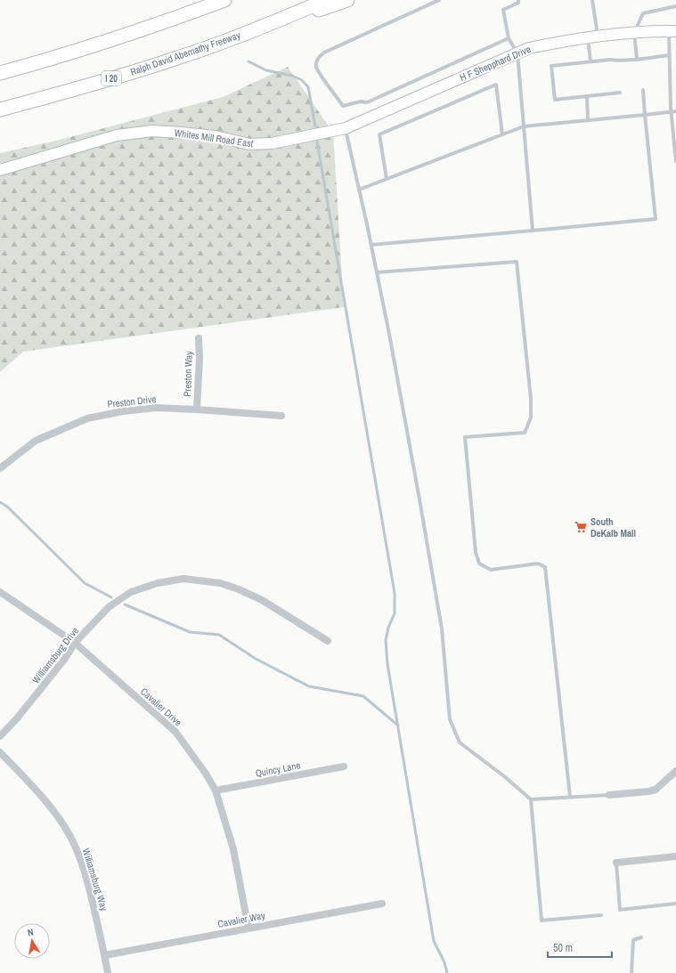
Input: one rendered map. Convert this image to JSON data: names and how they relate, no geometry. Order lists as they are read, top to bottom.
{
  "streets": {
    "highway": ["Ralph David Abernathy Freeway", "I 20"],
    "street": [
      "H F Shepphard Drive",
      "Whites Mill Road East",
      "Preston Way",
      "Preston Drive",
      "Williamsburg Drive",
      "Cavalier Drive",
      "Quincy Lane",
      "Williamsburg Way",
      "Cavalier Way"
    ]
  },
  "crossings": [
    ["H F Shepphard Drive", "Whites Mill Road East"],
    ["Preston Way", "Preston Drive"],
    ["Williamsburg Drive", "Cavalier Drive"],
    ["Cavalier Drive", "Quincy Lane"],
    ["Cavalier Drive", "Cavalier Way"],
    ["Williamsburg Way", "Cavalier Way"]
  ],
  "places": {
    "supermarket": ["South DeKalb Mall"]
  },
  "scale_bar": "50 m",
  "north": "top"
}
